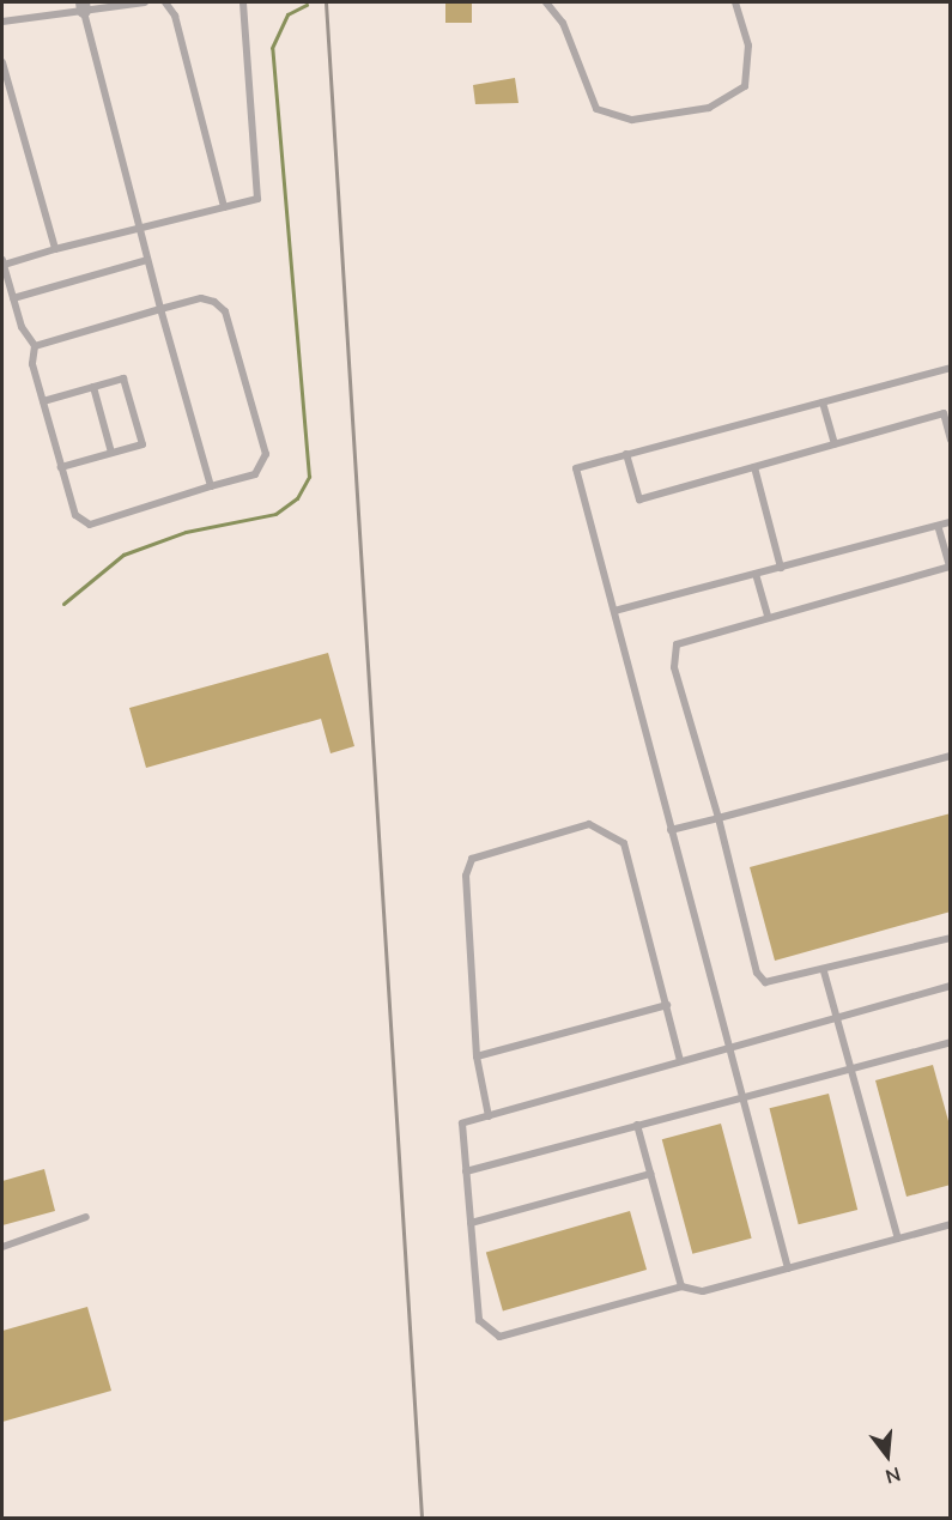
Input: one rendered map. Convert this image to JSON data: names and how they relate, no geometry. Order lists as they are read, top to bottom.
{
  "north": "bottom"
}
